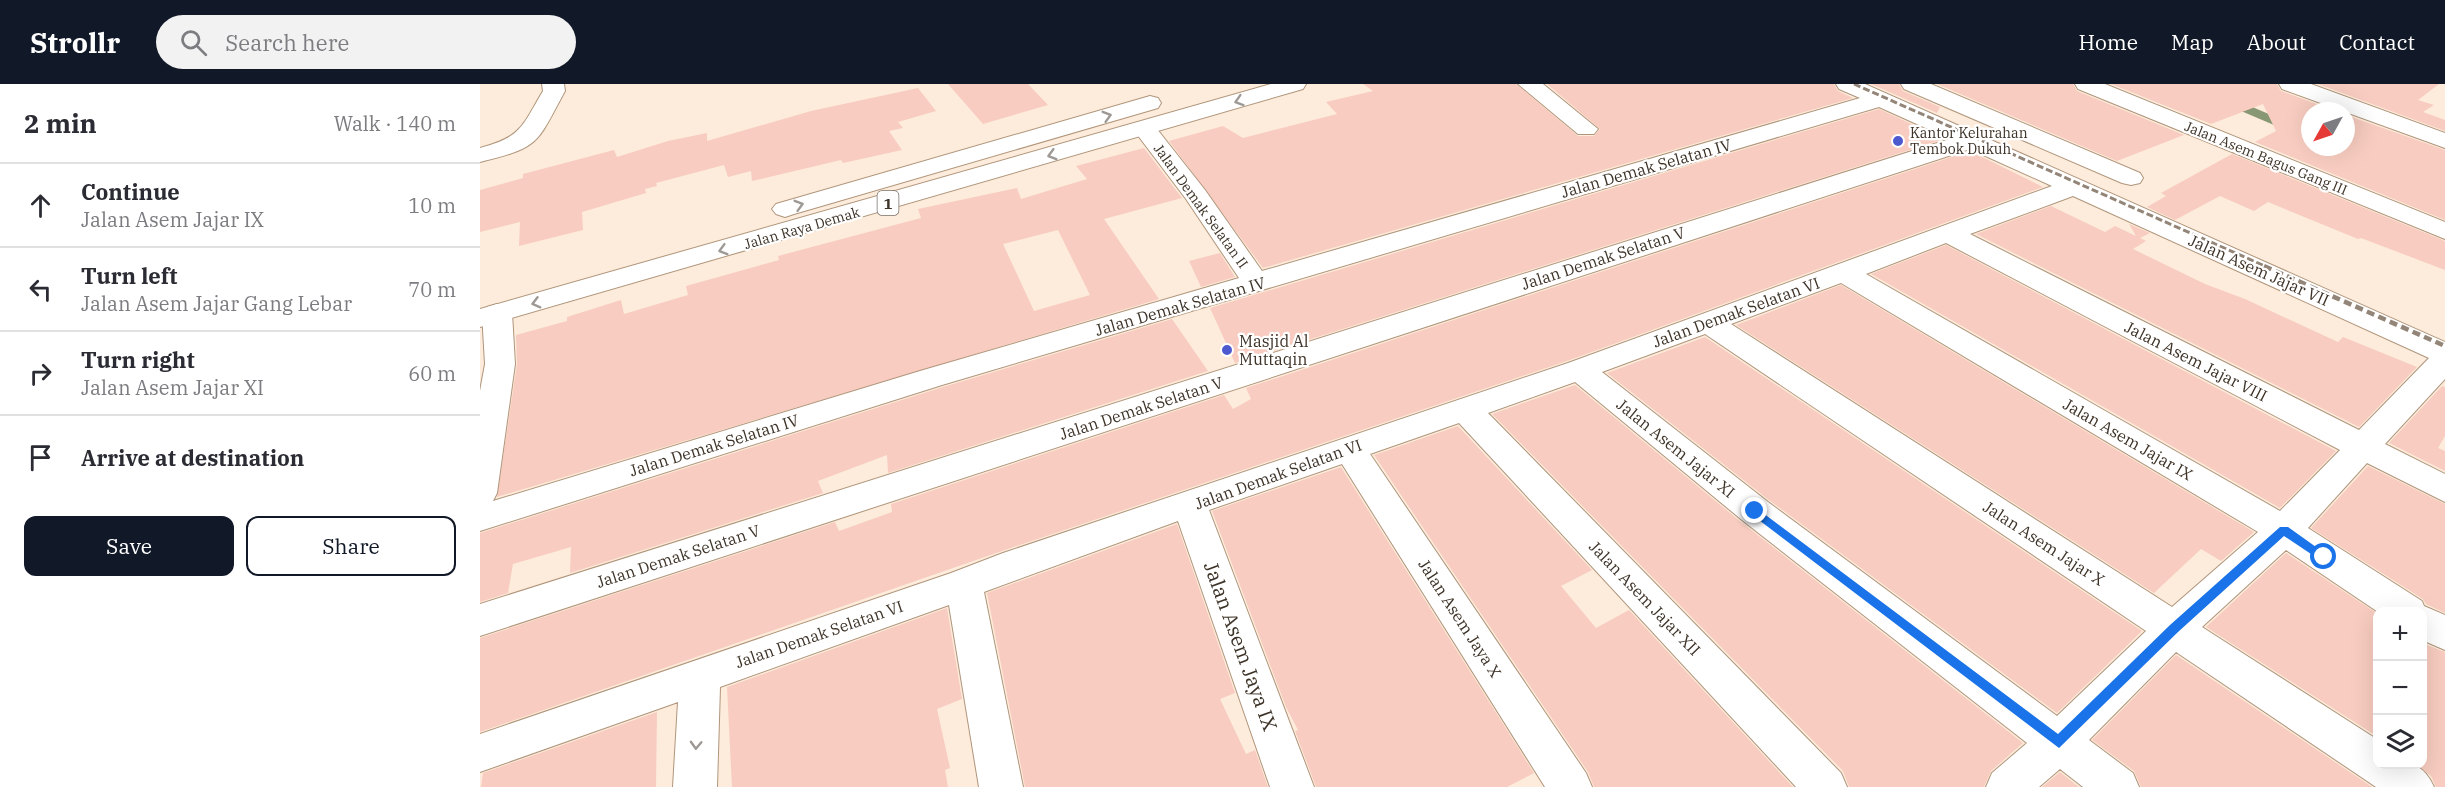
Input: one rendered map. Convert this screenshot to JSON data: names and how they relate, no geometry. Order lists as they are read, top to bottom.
{
  "streets": {
    "main road": [
      "Jalan Asem Bagus Gang III",
      "Jalan Demak Selatan IV",
      "1",
      "Jalan Demak Selatan II",
      "Jalan Raya Demak",
      "Jalan Demak Selatan V",
      "Jalan Asem Jajar VII",
      "Jalan Demak Selatan VI",
      "Jalan Asem Jajar VIII",
      "Jalan Asem Jajar IX",
      "Jalan Asem Jajar XI",
      "Jalan Asem Jajar X",
      "Jalan Asem Jajar XII",
      "Jalan Asem Jaya X",
      "Jalan Asem Jaya IX"
    ]
  },
  "crossings": [
    ["Jalan Demak Selatan IV", "Jalan Demak Selatan II"],
    ["Jalan Demak Selatan IV", "Jalan Asem Jajar VII"],
    ["Jalan Demak Selatan II", "Jalan Raya Demak"],
    ["Jalan Demak Selatan V", "Jalan Asem Jajar VII"],
    ["Jalan Asem Jajar VII", "Jalan Demak Selatan VI"],
    ["Jalan Demak Selatan VI", "Jalan Asem Jajar VIII"],
    ["Jalan Demak Selatan VI", "Jalan Asem Jajar IX"],
    ["Jalan Demak Selatan VI", "Jalan Asem Jajar XI"],
    ["Jalan Demak Selatan VI", "Jalan Asem Jajar X"],
    ["Jalan Demak Selatan VI", "Jalan Asem Jajar XII"],
    ["Jalan Demak Selatan VI", "Jalan Asem Jaya X"],
    ["Jalan Demak Selatan VI", "Jalan Asem Jaya IX"]
  ],
  "places": ["Kantor Kelurahan Tembok Dukuh", "Masjid Al Muttaqin"],
  "north": "bottom left",
  "page": {
    "header": "Strollr",
    "search": "Search here",
    "nav": [
      "Home",
      "Map",
      "About",
      "Contact"
    ],
    "heading": ["2 min", "Walk · 140 m"],
    "list": [
      ["Continue", "Jalan Asem Jajar IX", "10 m"],
      ["Turn left", "Jalan Asem Jajar Gang Lebar", "70 m"],
      ["Turn right", "Jalan Asem Jajar XI", "60 m"],
      "Arrive at destination"
    ],
    "buttons": ["Save", "Share"],
    "map_buttons": ["+", "−"]
  }
}
